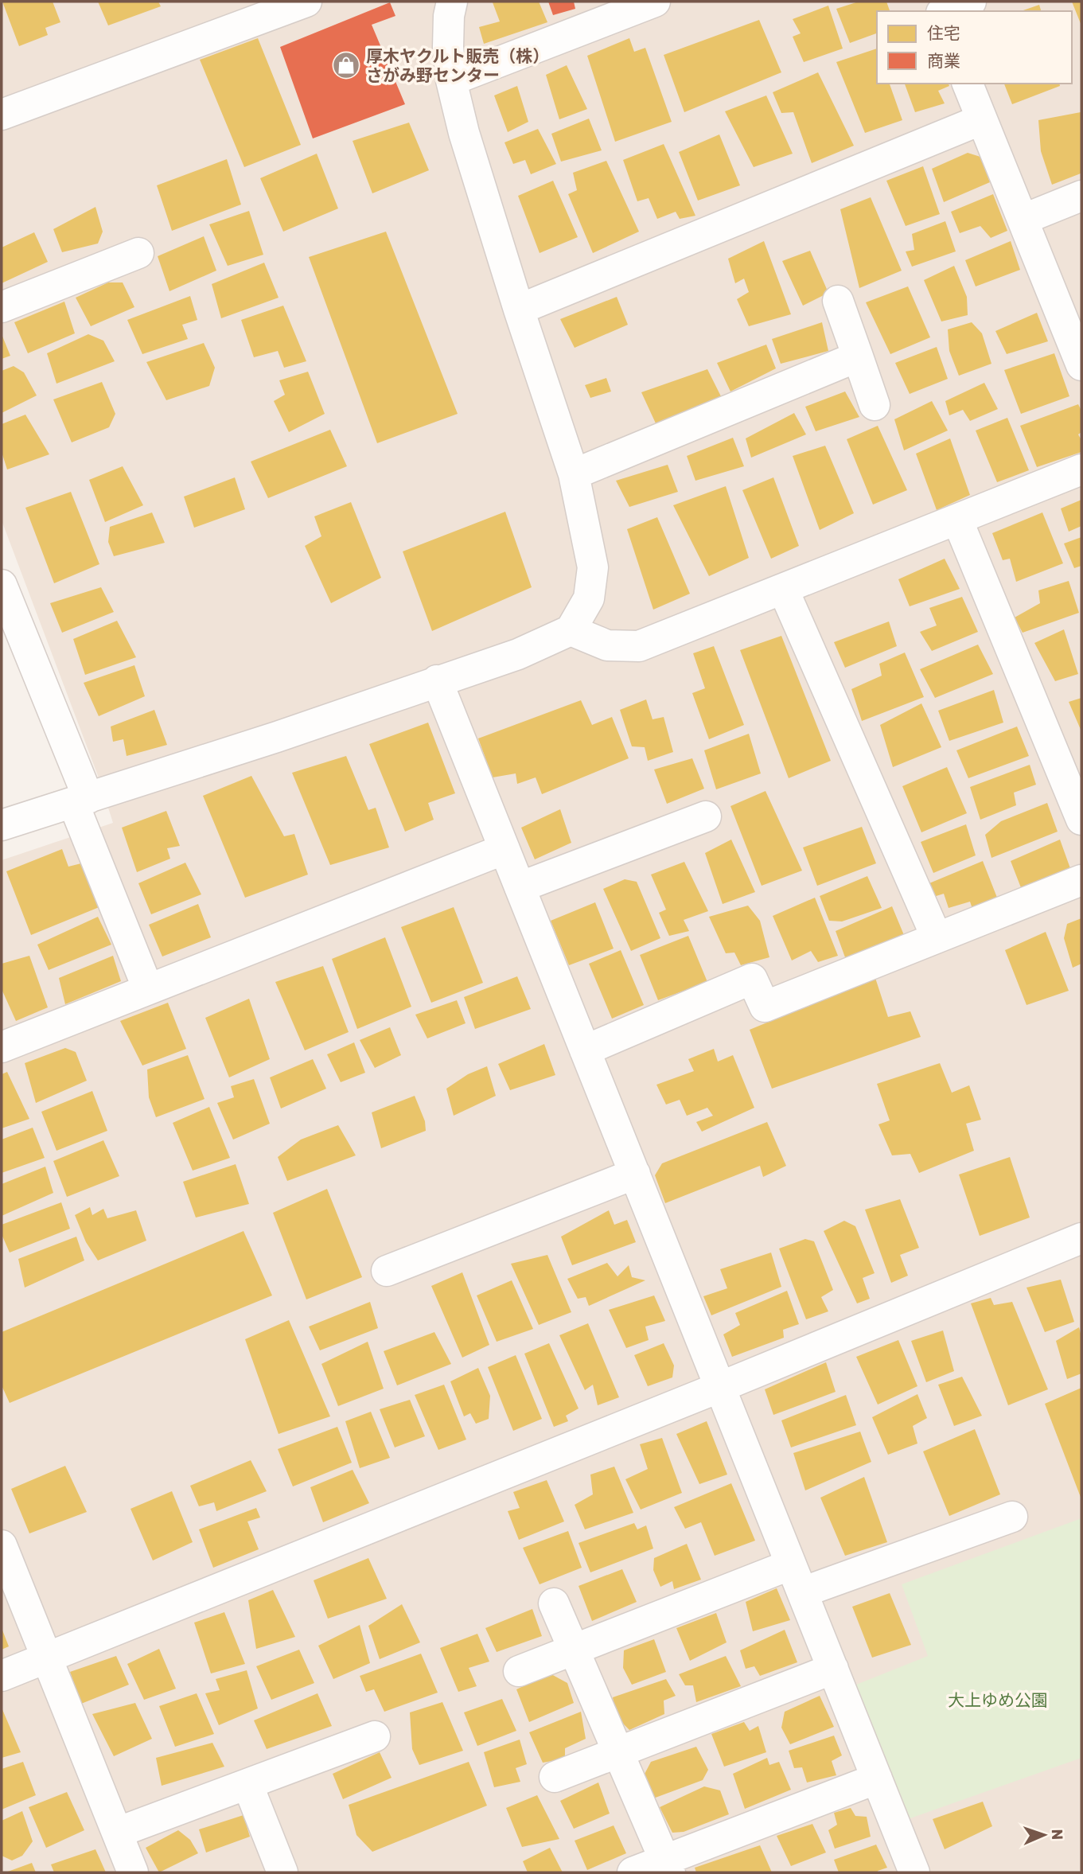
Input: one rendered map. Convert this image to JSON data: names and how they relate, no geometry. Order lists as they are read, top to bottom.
{
  "parks": ["大上ゆめ公園"],
  "places": {
    "shop": ["厚木ヤクルト販売（株） さがみ野センター"]
  },
  "legend": ["住宅", "商業"],
  "north": "right"
}
